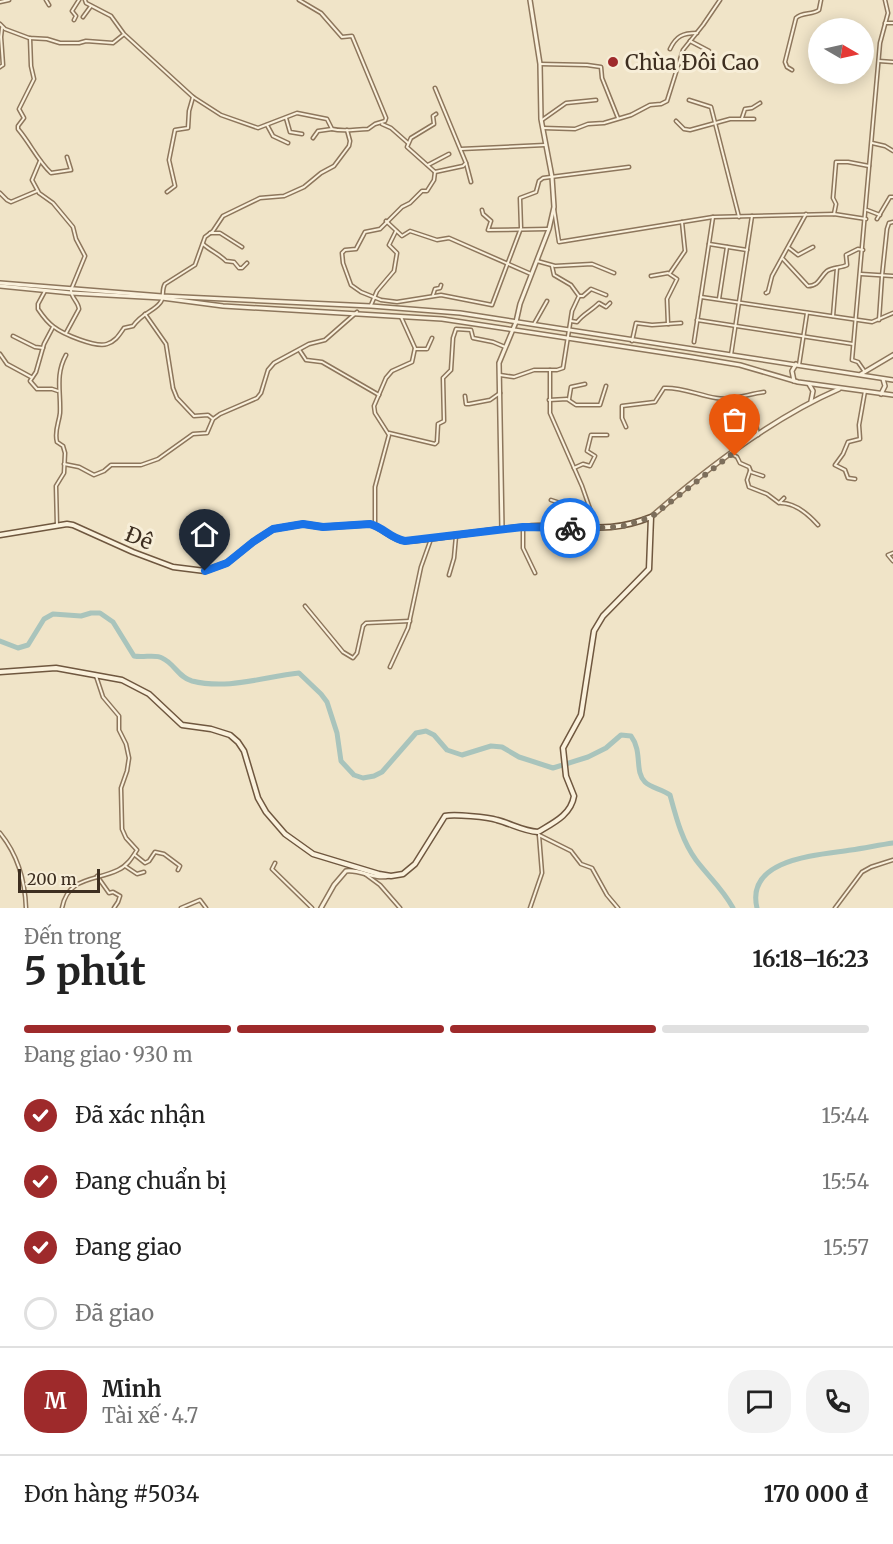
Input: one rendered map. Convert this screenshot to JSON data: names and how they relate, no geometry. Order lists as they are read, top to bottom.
{
  "streets": {
    "main road": ["Đê"]
  },
  "places": ["Chùa Đôi Cao"],
  "scale_bar": "200 m",
  "north": "right",
  "page": {
    "scale": "200 m",
    "heading": ["5 phút", "Đến trong", "16:18–16:23"],
    "panel": [
      "Minh",
      "Tài xế · 4.7",
      "Đơn hàng #5034",
      "170 000 ₫"
    ],
    "bar": "Đang giao · 930 m",
    "list": [
      ["Đã xác nhận", "15:44"],
      ["Đang chuẩn bị", "15:54"],
      ["Đang giao", "15:57"],
      "Đã giao"
    ],
    "round": "M"
  }
}
